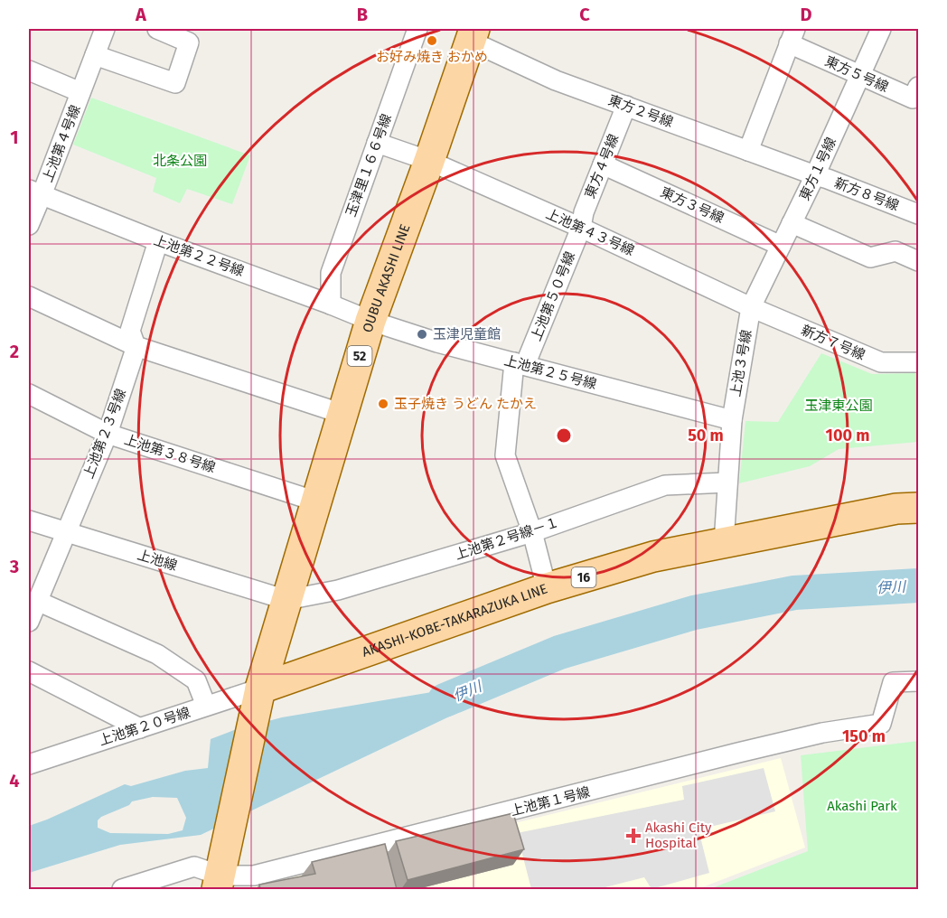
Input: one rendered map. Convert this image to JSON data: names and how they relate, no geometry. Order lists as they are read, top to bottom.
{
  "streets": {
    "main road": [
      "OUBU AKASHI LINE",
      "52",
      "16",
      "AKASHI-KOBE-TAKARAZUKA LINE"
    ],
    "street": [
      "東方５号線",
      "東方２号線",
      "上池第４号線",
      "玉津里１６６号線",
      "東方４号線",
      "東方１号線",
      "新方８号線",
      "東方３号線",
      "上池第４３号線",
      "上池第２２号線",
      "上池第５０号線",
      "新方７号線",
      "上池３号線",
      "上池第２５号線",
      "上池第２３号線",
      "上池第３８号線",
      "上池第２号線－１",
      "上池線",
      "上池第２０号線",
      "上池第１号線"
    ]
  },
  "crossings": [
    ["東方５号線", "東方２号線"],
    ["東方５号線", "東方１号線"],
    ["東方２号線", "東方４号線"],
    ["東方２号線", "東方１号線"],
    ["東方２号線", "新方８号線"],
    ["東方２号線", "OUBU AKASHI LINE"],
    ["上池第４号線", "上池第２２号線"],
    ["玉津里１６６号線", "上池第４３号線"],
    ["玉津里１６６号線", "上池第２２号線"],
    ["東方４号線", "東方３号線"],
    ["東方４号線", "上池第４３号線"],
    ["東方４号線", "上池第５０号線"],
    ["東方１号線", "新方８号線"],
    ["東方１号線", "東方３号線"],
    ["東方１号線", "上池第４３号線"],
    ["東方１号線", "新方７号線"],
    ["東方１号線", "上池３号線"],
    ["上池第４３号線", "OUBU AKASHI LINE"],
    ["上池第４３号線", "上池第５０号線"],
    ["上池第４３号線", "新方７号線"],
    ["上池第４３号線", "上池３号線"],
    ["上池第２２号線", "OUBU AKASHI LINE"],
    ["上池第２２号線", "上池第２５号線"],
    ["上池第２２号線", "上池第２３号線"],
    ["OUBU AKASHI LINE", "上池第２５号線"],
    ["OUBU AKASHI LINE", "上池第３８号線"],
    ["OUBU AKASHI LINE", "上池第２号線－１"],
    ["OUBU AKASHI LINE", "上池線"],
    ["OUBU AKASHI LINE", "AKASHI-KOBE-TAKARAZUKA LINE"],
    ["OUBU AKASHI LINE", "上池第２０号線"],
    ["上池第５０号線", "上池第２５号線"],
    ["上池第５０号線", "上池第２号線－１"],
    ["上池第５０号線", "AKASHI-KOBE-TAKARAZUKA LINE"],
    ["新方７号線", "上池３号線"],
    ["上池３号線", "上池第２５号線"],
    ["上池３号線", "上池第２号線－１"],
    ["上池３号線", "AKASHI-KOBE-TAKARAZUKA LINE"],
    ["上池第２３号線", "上池第３８号線"],
    ["上池第２３号線", "上池線"],
    ["上池第２号線－１", "上池線"],
    ["AKASHI-KOBE-TAKARAZUKA LINE", "上池第２０号線"]
  ],
  "water": ["伊川"],
  "parks": ["北条公園", "玉津東公園", "Akashi Park"],
  "places": {
    "other": ["お好み焼き おかめ", "玉津児童館", "玉子焼き うどん たかえ"],
    "health": ["Akashi City Hospital"]
  },
  "grid": {
    "columns": [
      "A",
      "B",
      "C",
      "D"
    ],
    "rows": [
      "1",
      "2",
      "3",
      "4"
    ]
  },
  "rings": ["50 m", "100 m", "150 m"]
}
